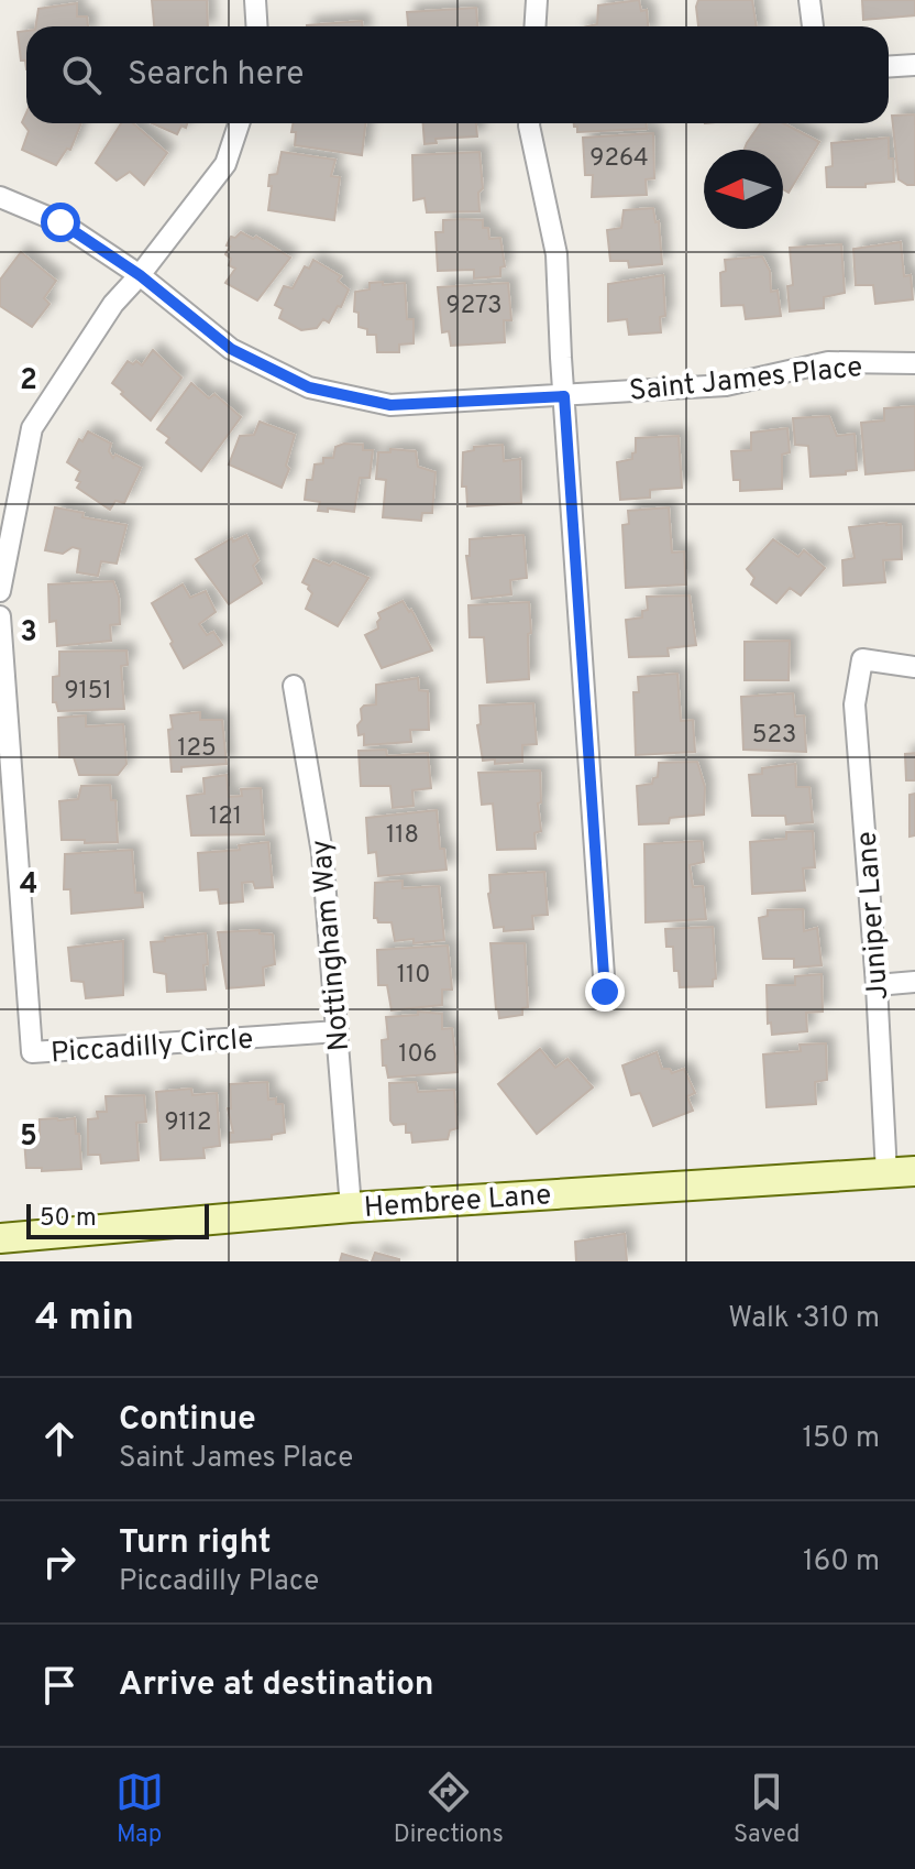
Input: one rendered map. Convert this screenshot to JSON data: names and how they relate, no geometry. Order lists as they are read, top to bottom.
{
  "streets": {
    "street": [
      "Saint James Place",
      "Juniper Lane",
      "Nottingham Way",
      "Piccadilly Circle",
      "Hembree Lane"
    ]
  },
  "crossings": [
    ["Juniper Lane", "Hembree Lane"],
    ["Nottingham Way", "Piccadilly Circle"],
    ["Nottingham Way", "Hembree Lane"]
  ],
  "house_numbers": [
    "9264",
    "9273",
    "9151",
    "523",
    "125",
    "121",
    "118",
    "110",
    "106",
    "9112"
  ],
  "scale_bar": "50 m",
  "north": "left",
  "page": {
    "search": "Search here",
    "scale": "50 m",
    "heading": ["4 min", "Walk · 310 m"],
    "list": [
      ["Continue", "Saint James Place", "150 m"],
      ["Turn right", "Piccadilly Place", "160 m"],
      "Arrive at destination"
    ],
    "nav": ["Map", "Directions", "Saved"]
  },
  "grid": {
    "rows": [
      "2",
      "3",
      "4",
      "5"
    ]
  }
}
